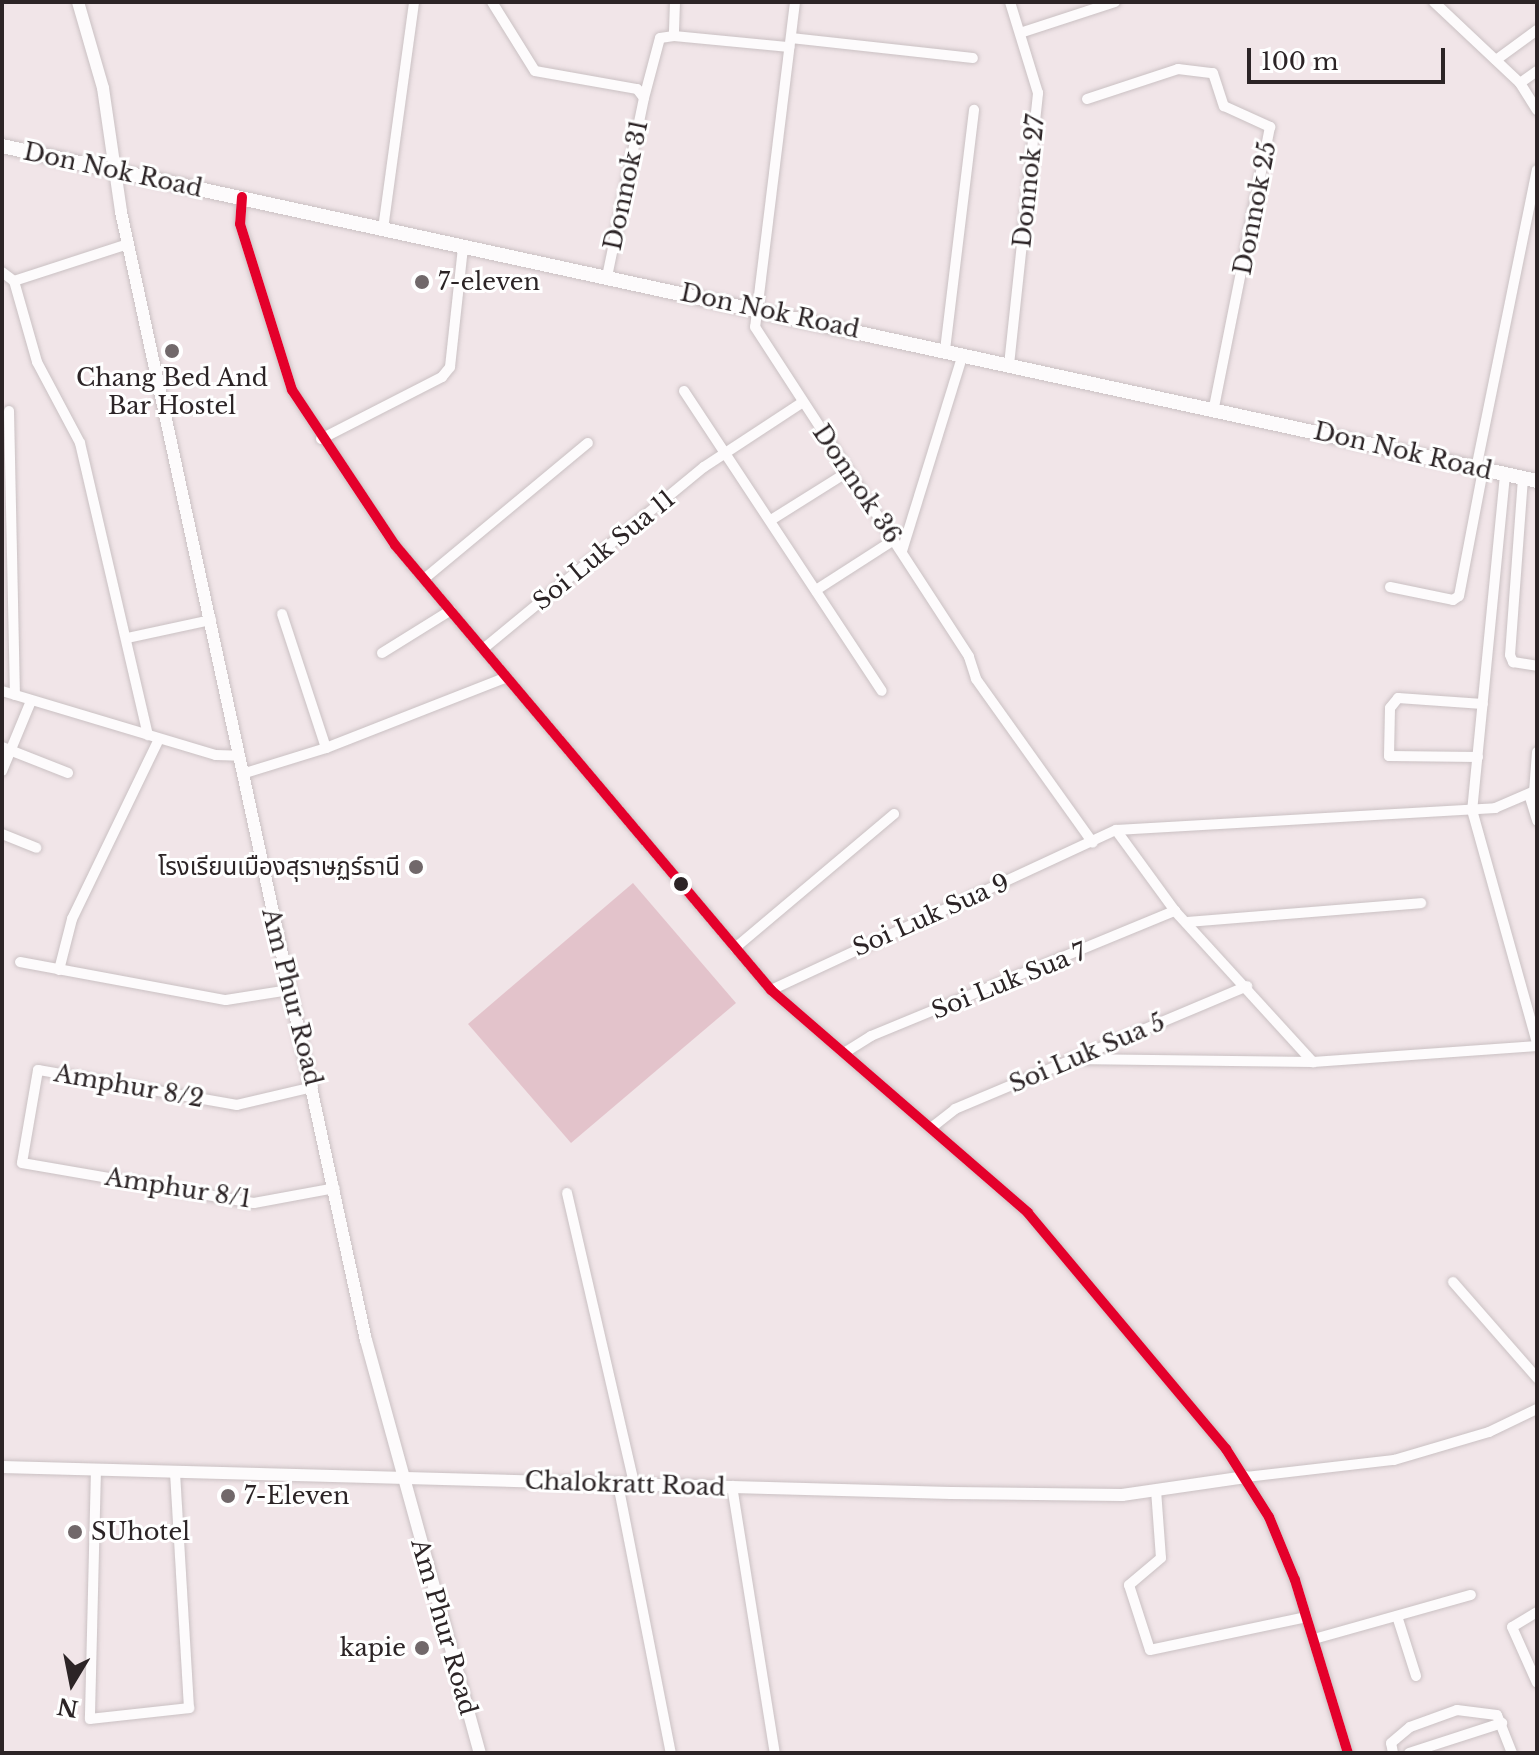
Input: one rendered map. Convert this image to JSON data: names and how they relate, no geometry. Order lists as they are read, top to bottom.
{
  "streets": {
    "main road": ["Don Nok Road"],
    "street": [
      "Donnok 27",
      "Donnok 31",
      "Donnok 25",
      "Donnok 36",
      "Soi Luk Sua 11",
      "Soi Luk Sua 9",
      "Soi Luk Sua 7",
      "Am Phur Road",
      "Soi Luk Sua 5",
      "Amphur 8/2",
      "Amphur 8/1",
      "Chalokratt Road"
    ]
  },
  "crossings": [
    ["Don Nok Road", "Donnok 27"],
    ["Don Nok Road", "Donnok 31"],
    ["Don Nok Road", "Donnok 25"],
    ["Don Nok Road", "Donnok 36"],
    ["Don Nok Road", "Am Phur Road"],
    ["Donnok 36", "Soi Luk Sua 11"],
    ["Donnok 36", "Soi Luk Sua 9"],
    ["Am Phur Road", "Amphur 8/2"],
    ["Am Phur Road", "Amphur 8/1"],
    ["Am Phur Road", "Chalokratt Road"],
    ["Amphur 8/2", "Amphur 8/1"]
  ],
  "places": [
    "7-eleven",
    "Chang Bed And Bar Hostel",
    "โรงเรียนเมืองสุราษฏร์ธานี",
    "7-Eleven",
    "SUhotel",
    "kapie"
  ],
  "scale_bar": "100 m",
  "north": "bottom"
}
